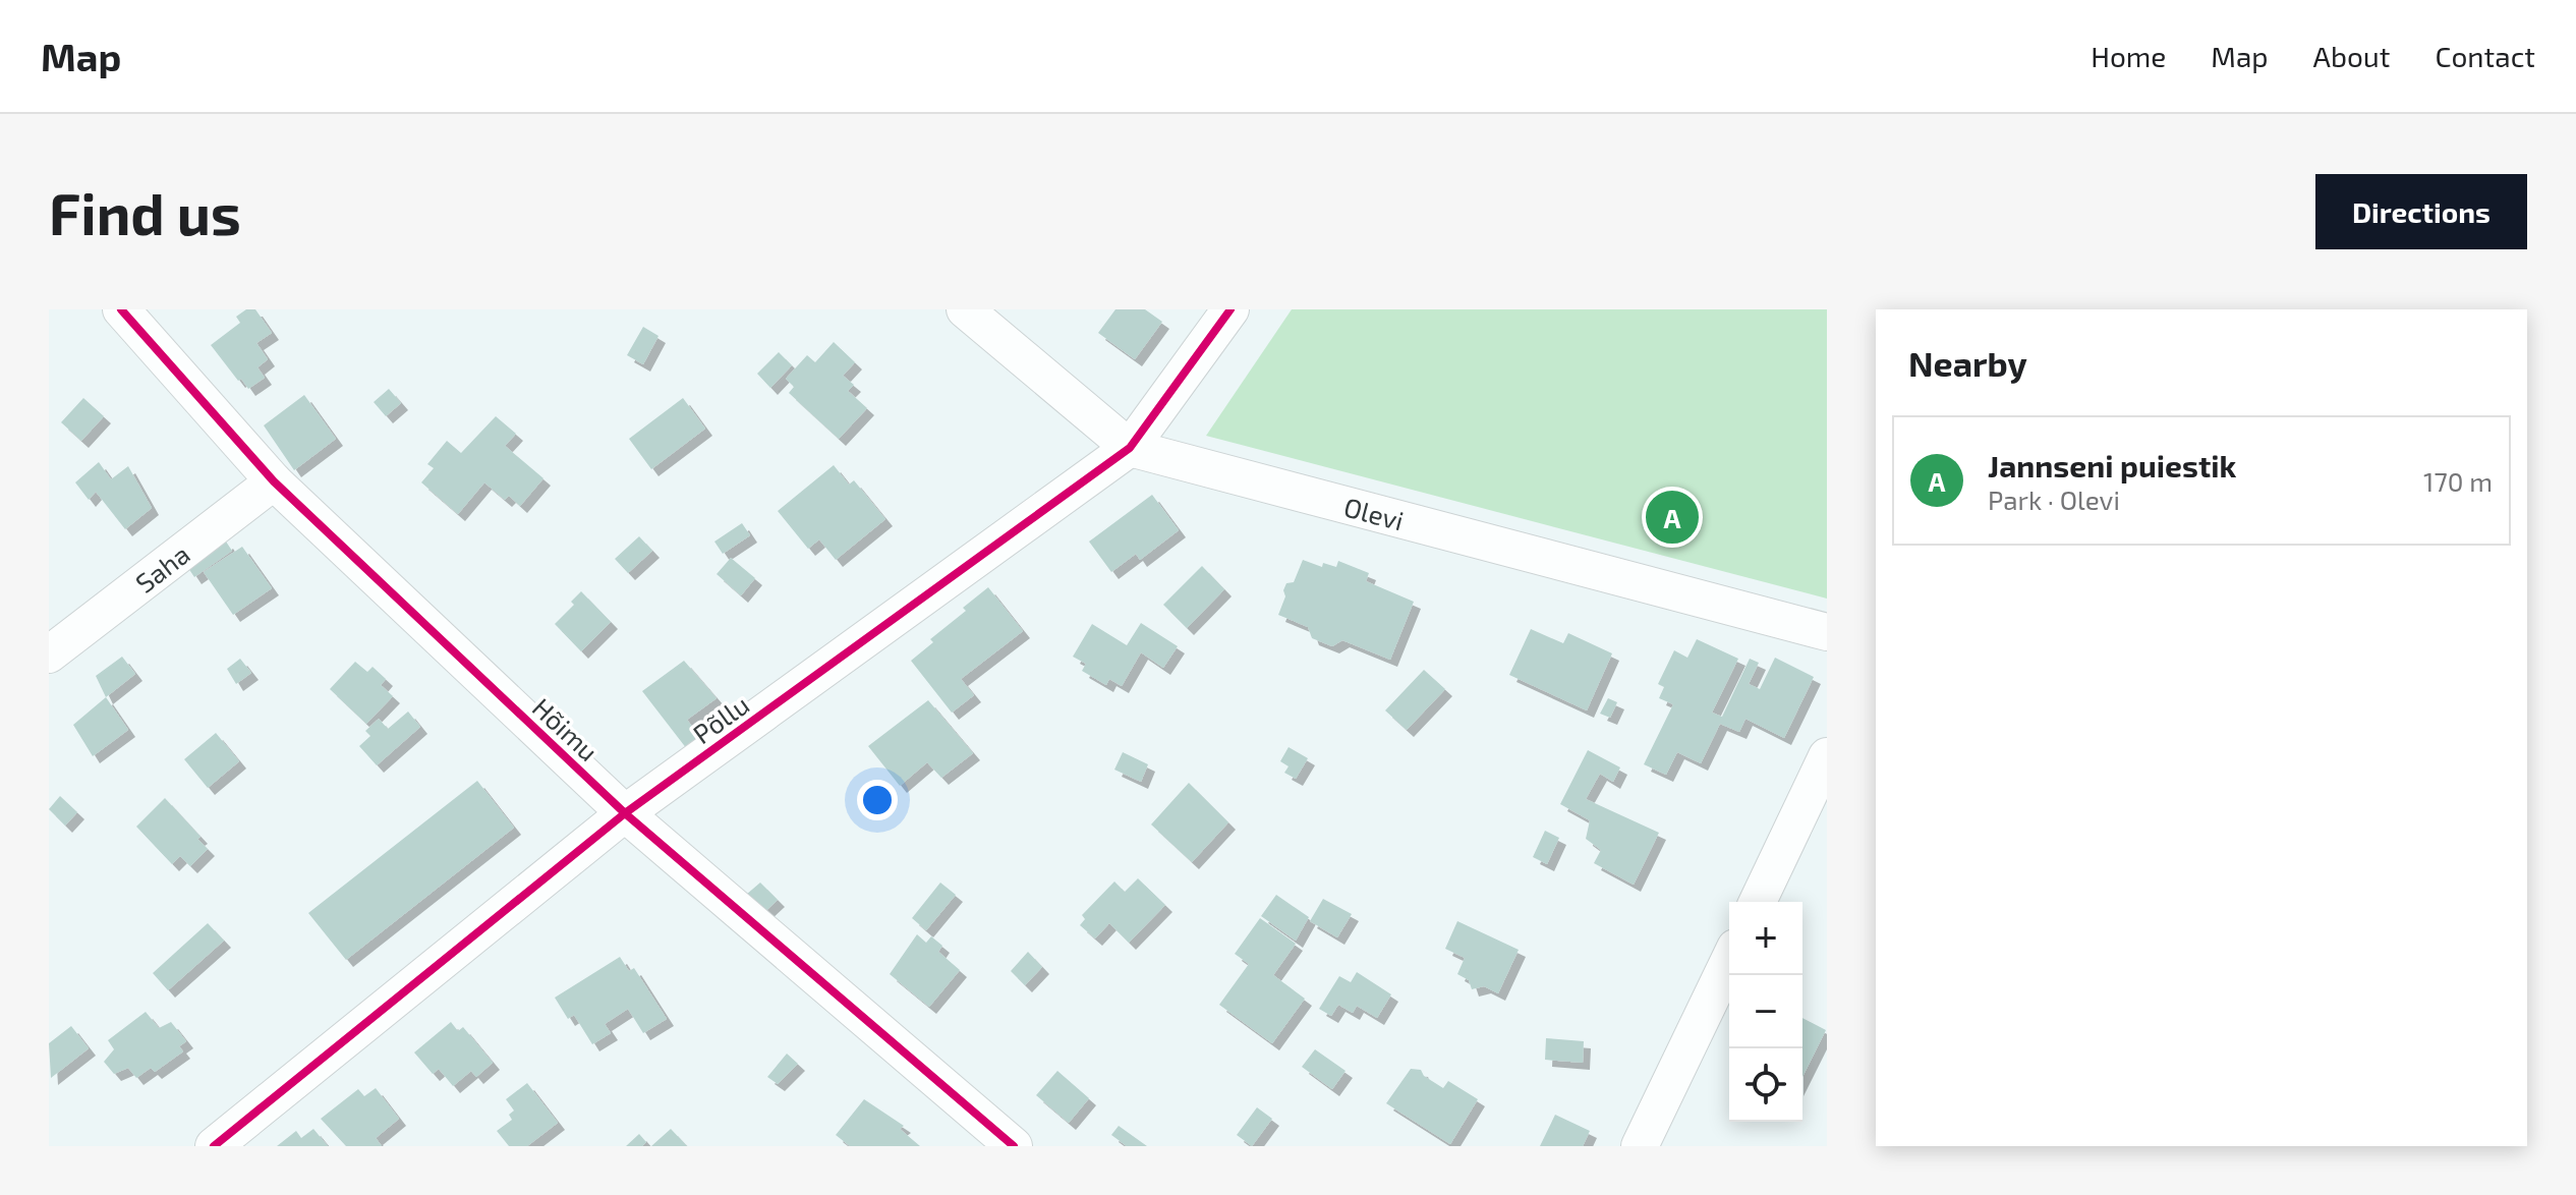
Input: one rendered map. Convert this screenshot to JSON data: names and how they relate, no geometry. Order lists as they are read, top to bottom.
{
  "streets": {
    "street": [
      "Olevi",
      "Saha",
      "Põllu",
      "Hõimu"
    ]
  },
  "crossings": [
    ["Olevi", "Põllu"],
    ["Saha", "Hõimu"],
    ["Põllu", "Hõimu"]
  ],
  "page": {
    "header": "Map",
    "nav": [
      "Home",
      "Map",
      "About",
      "Contact"
    ],
    "buttons": "Directions",
    "title": "Find us",
    "heading": "Nearby",
    "list": [
      {
        "mark": "A",
        "name": "Jannseni puiestik",
        "note": "Park · Olevi",
        "value": "170 m"
      }
    ],
    "pins": "A",
    "map_buttons": ["+", "−"]
  }
}
